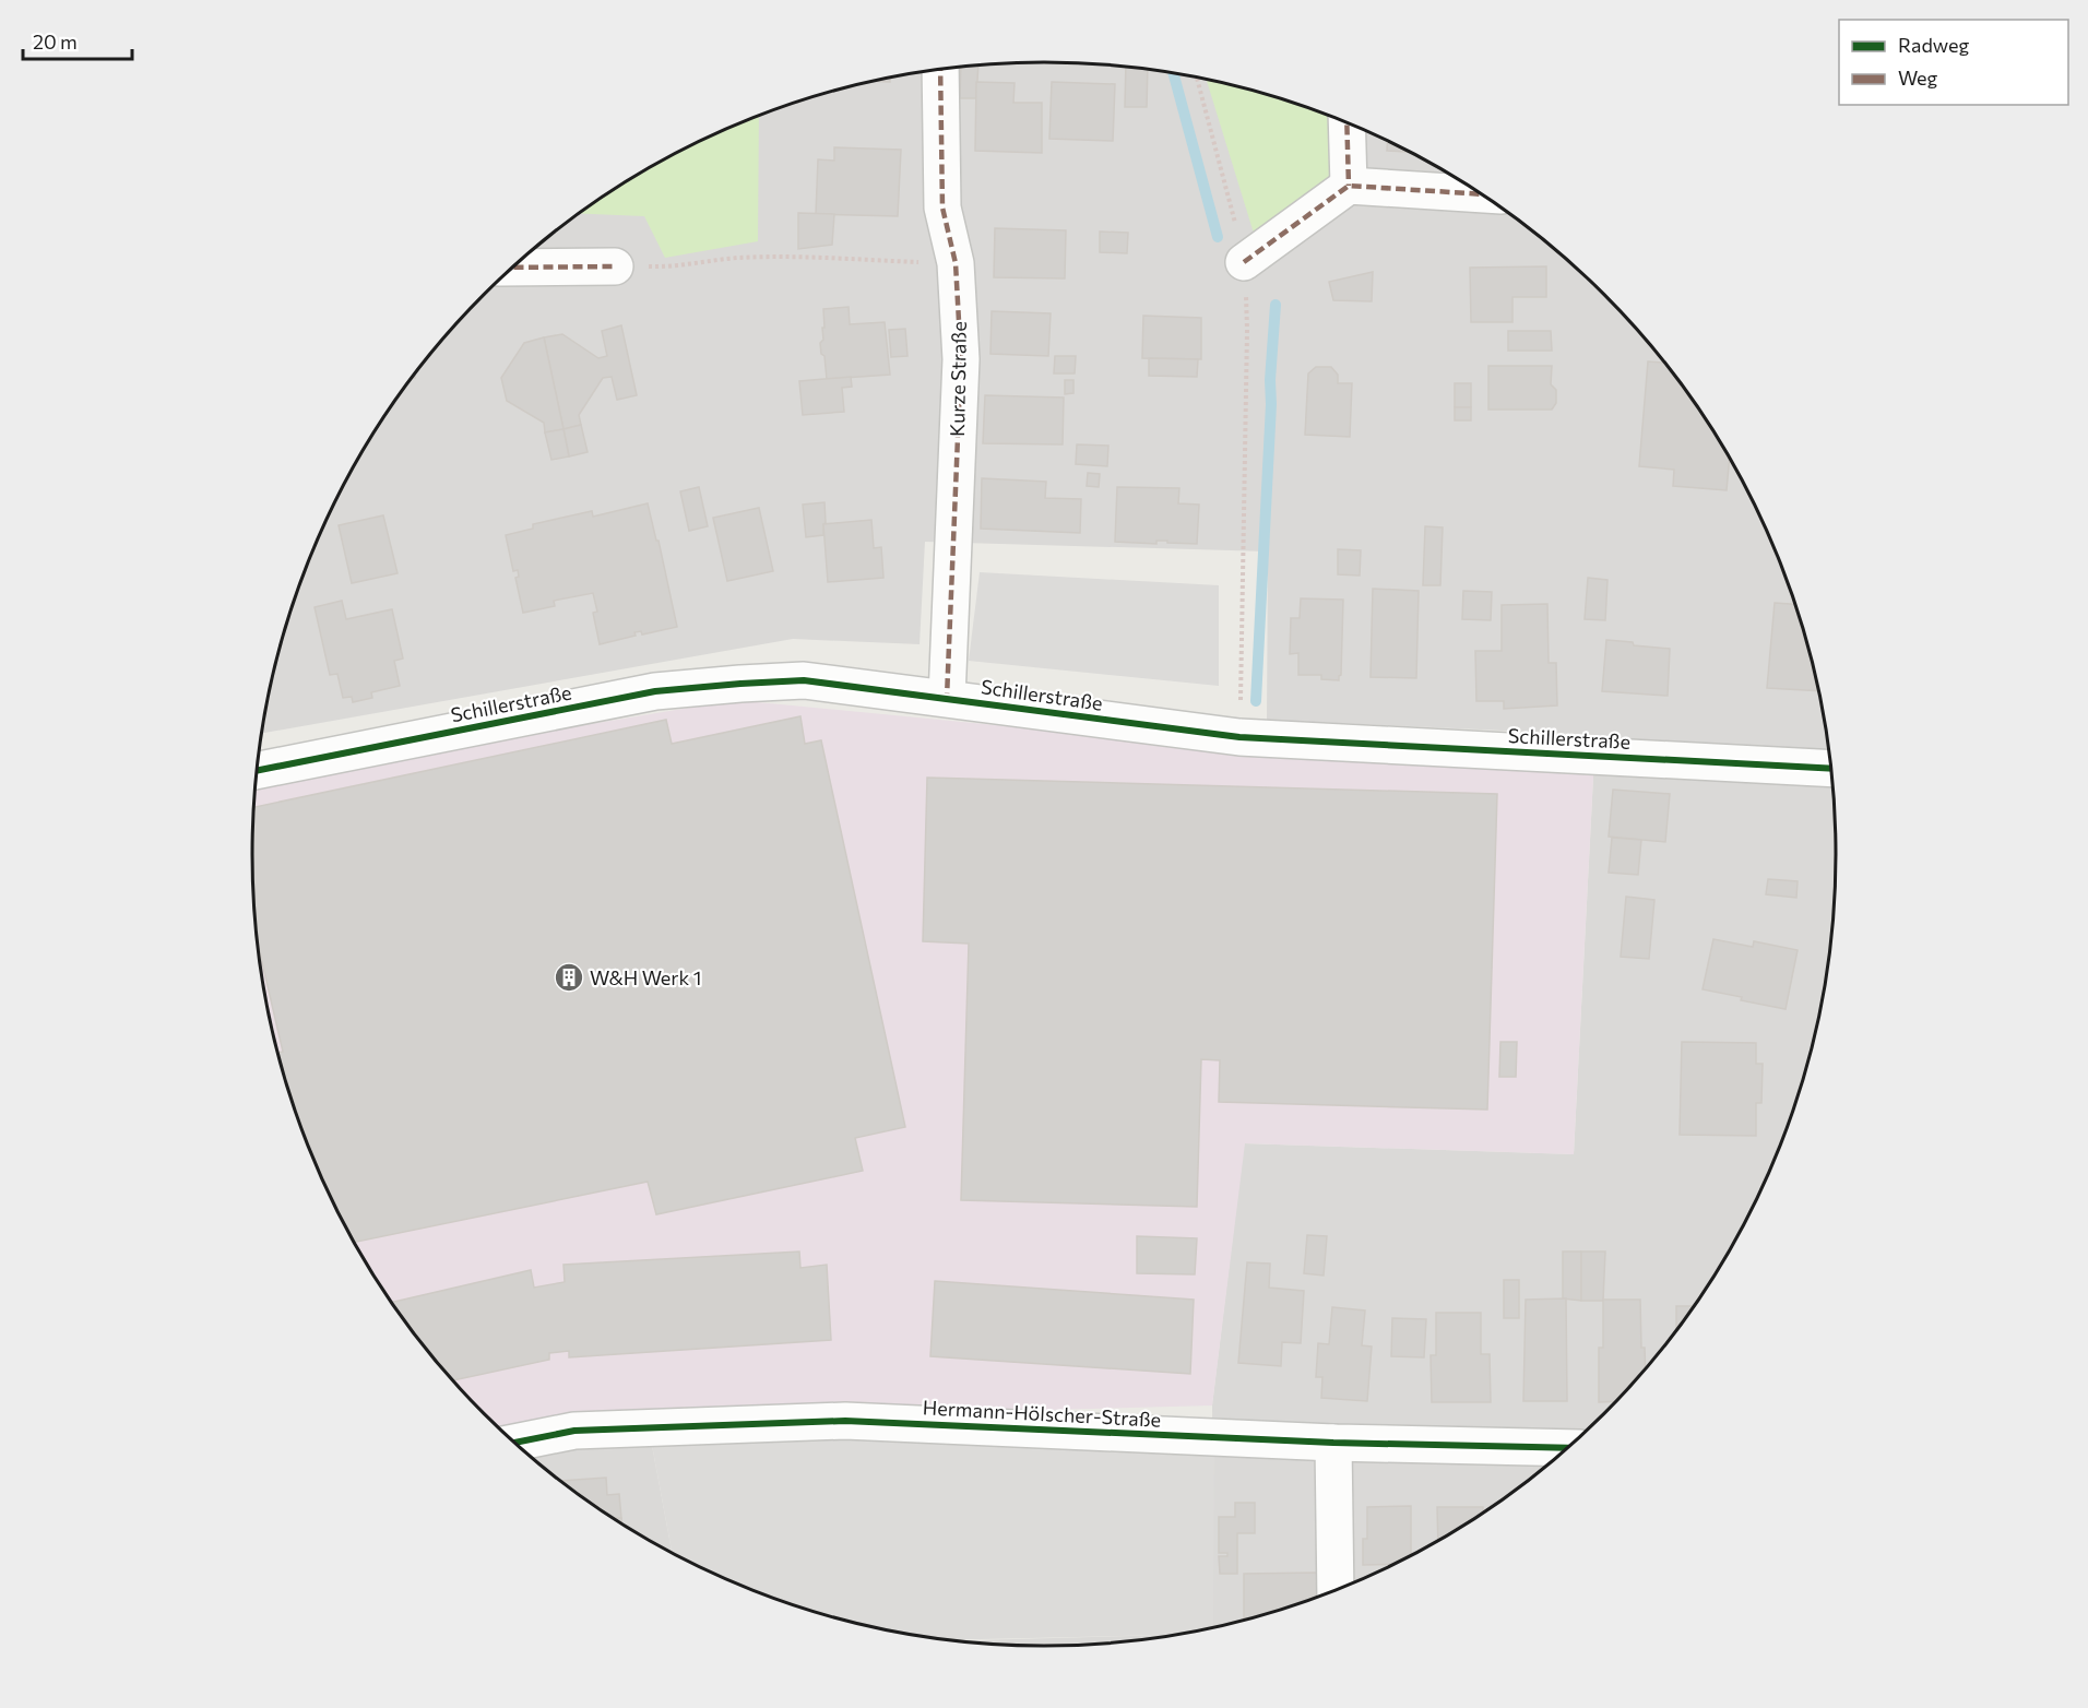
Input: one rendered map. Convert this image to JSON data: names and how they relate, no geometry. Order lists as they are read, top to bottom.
{
  "streets": {
    "street": ["Kurze Straße", "Schillerstraße", "Hermann-Hölscher-Straße"]
  },
  "crossings": [
    ["Kurze Straße", "Schillerstraße"]
  ],
  "places": {
    "building": ["W&H Werk 1"]
  },
  "legend": ["Radweg", "Weg"],
  "scale_bar": "20 m"
}
